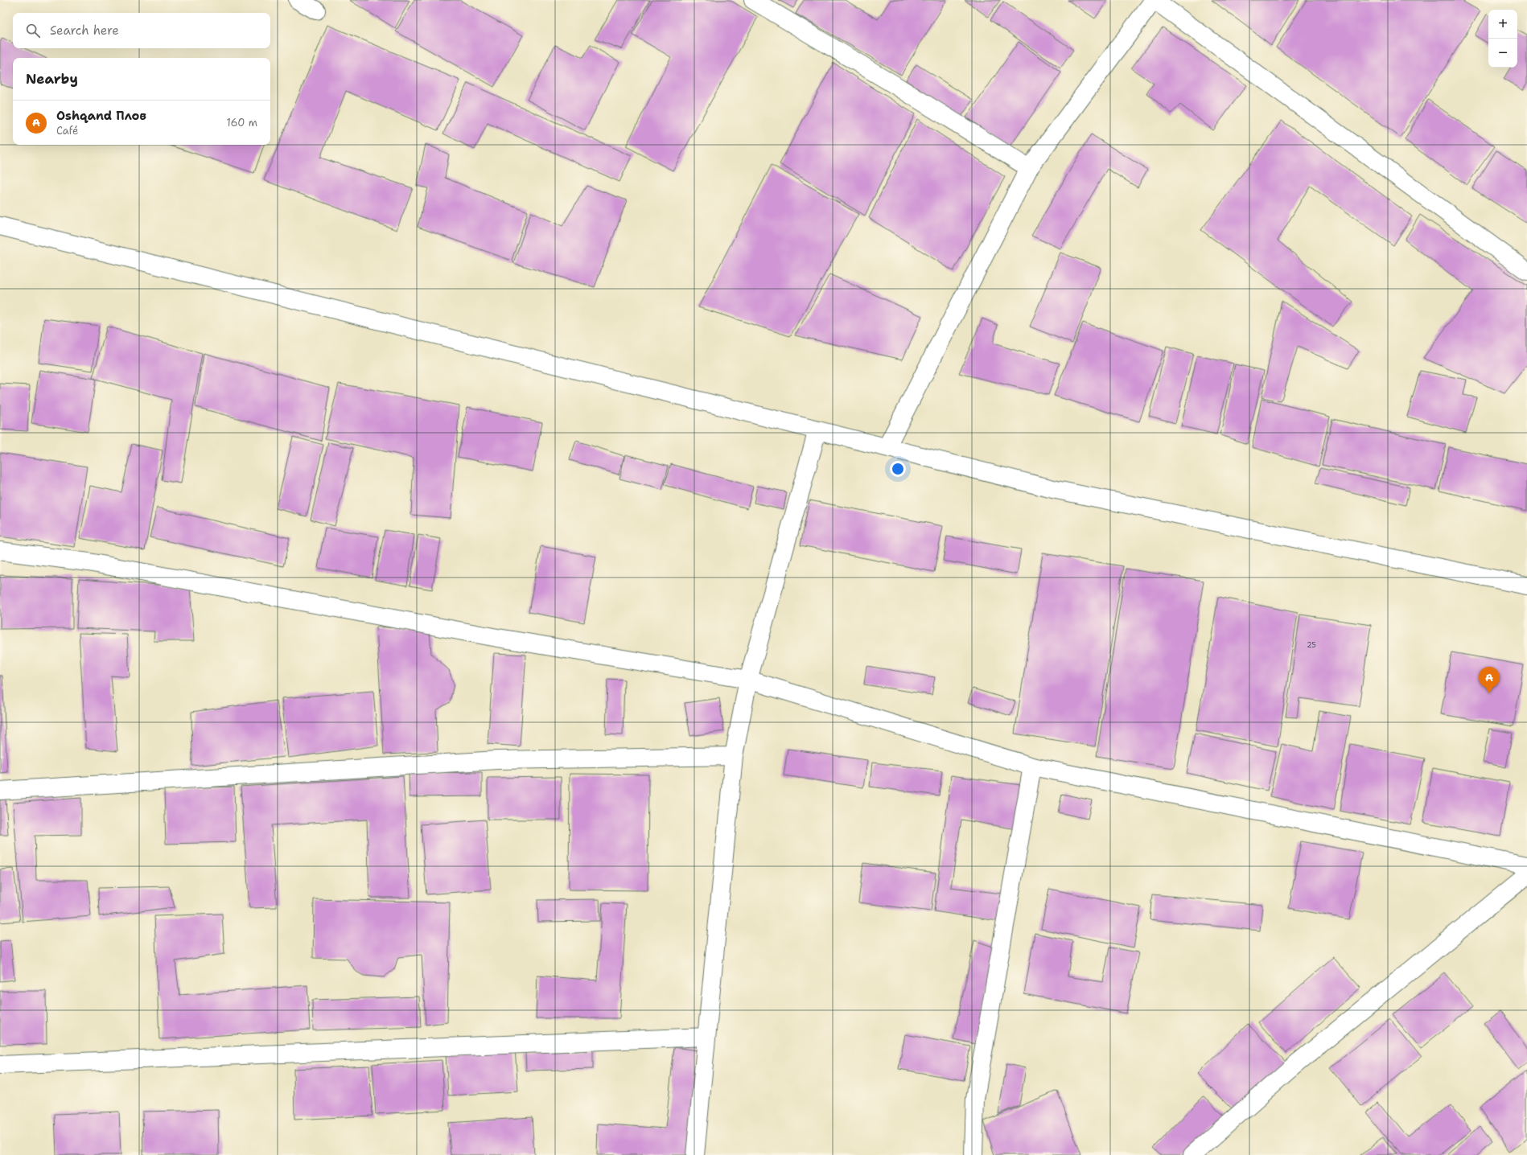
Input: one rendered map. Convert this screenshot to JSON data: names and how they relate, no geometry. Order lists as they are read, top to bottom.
{
  "house_numbers": ["25"],
  "page": {
    "map_buttons": ["+", "−"],
    "search": "Search here",
    "heading": "Nearby",
    "list": [
      {
        "mark": "A",
        "name": "Oshqand Плов",
        "note": "Café",
        "value": "160 m"
      }
    ],
    "pins": "A"
  }
}
